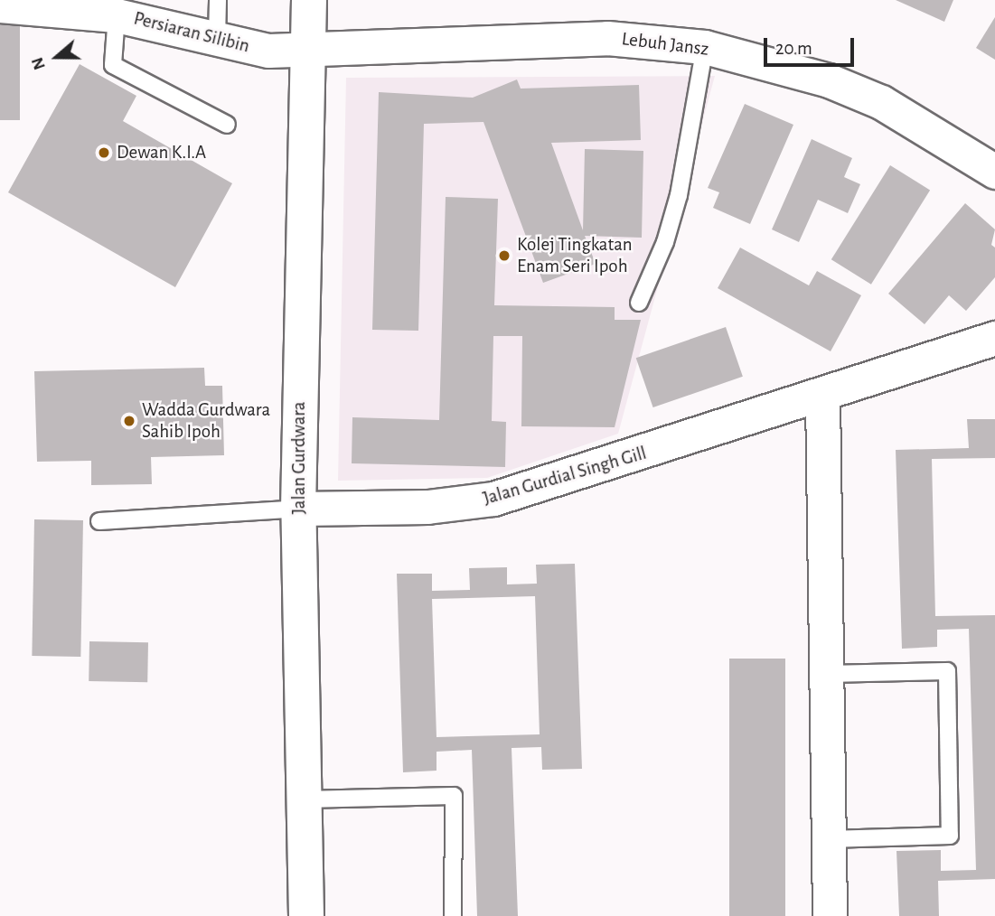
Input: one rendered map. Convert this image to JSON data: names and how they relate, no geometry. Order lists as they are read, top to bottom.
{
  "streets": {
    "street": [
      "Persiaran Silibin",
      "Lebuh Jansz",
      "Jalan Gurdwara",
      "Jalan Gurdial Singh Gill"
    ]
  },
  "crossings": [
    ["Persiaran Silibin", "Lebuh Jansz"],
    ["Persiaran Silibin", "Jalan Gurdwara"],
    ["Lebuh Jansz", "Jalan Gurdwara"],
    ["Jalan Gurdwara", "Jalan Gurdial Singh Gill"]
  ],
  "places": ["Dewan K.I.A", "Kolej Tingkatan Enam Seri Ipoh", "Wadda Gurdwara Sahib Ipoh"],
  "scale_bar": "20 m",
  "north": "left"
}
